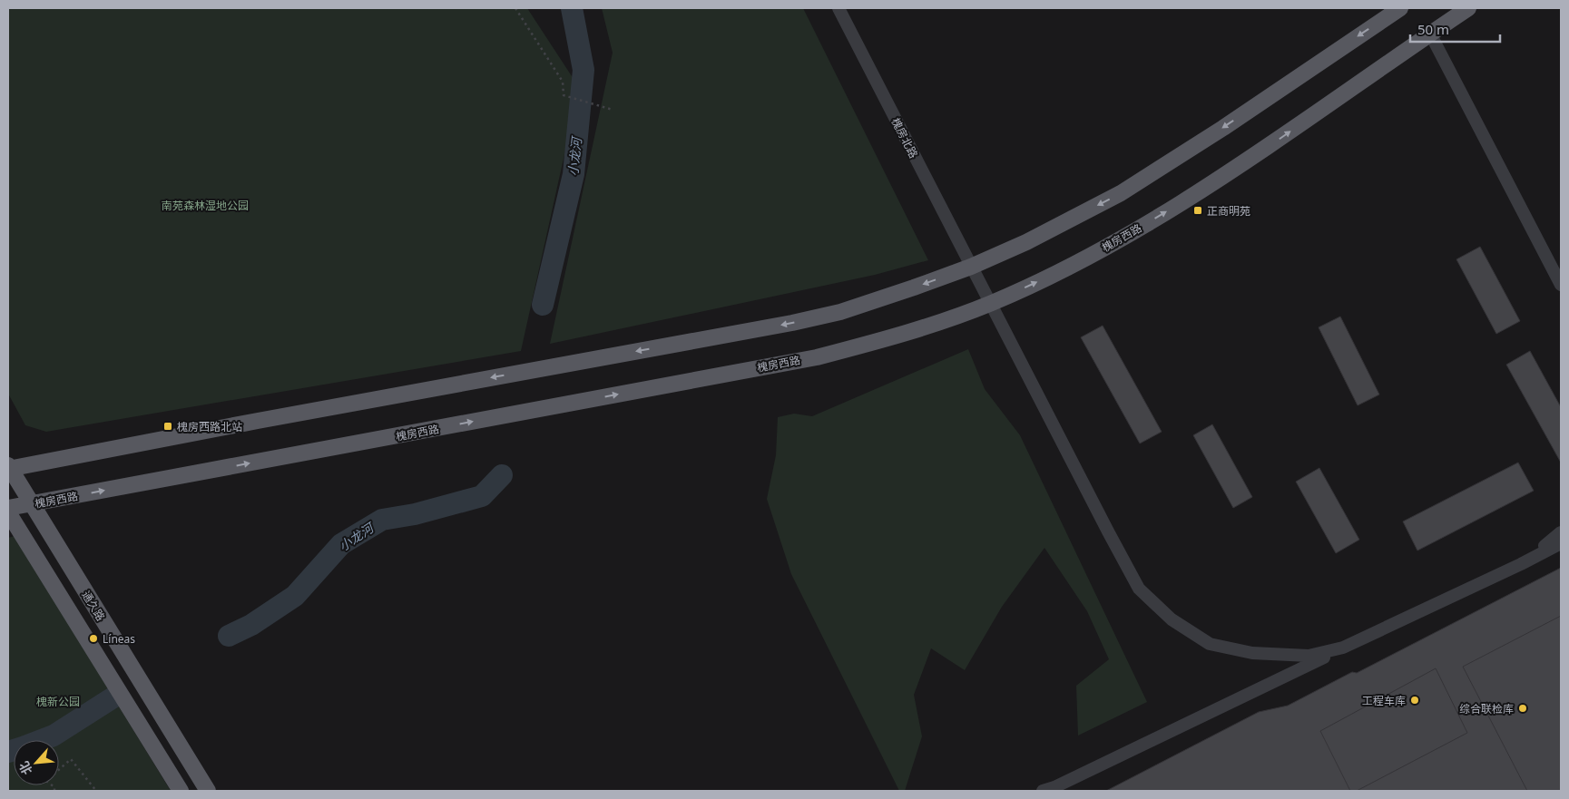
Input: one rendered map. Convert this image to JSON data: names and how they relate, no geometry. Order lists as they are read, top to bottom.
{
  "streets": {
    "main road": ["槐房西路", "通久路"],
    "street": ["槐房北路"]
  },
  "crossings": [
    ["槐房北路", "槐房西路"],
    ["槐房西路", "通久路"]
  ],
  "water": ["小龙河"],
  "parks": ["南苑森林湿地公园", "槐新公园"],
  "places": {
    "transit": ["正商明苑", "槐房西路北站"],
    "other": ["Líneas", "工程车库", "综合联检库"]
  },
  "scale_bar": "50 m",
  "north": "bottom left"
}
